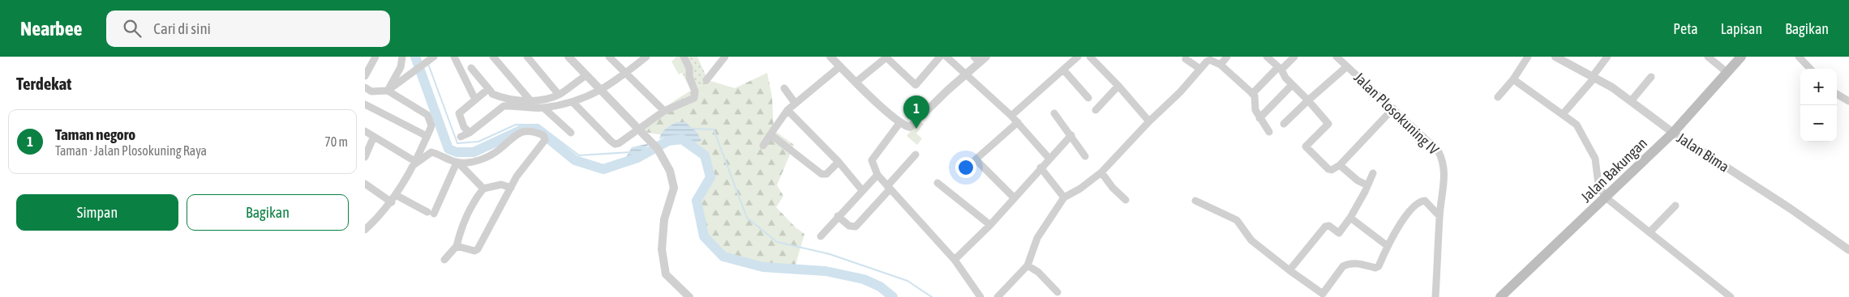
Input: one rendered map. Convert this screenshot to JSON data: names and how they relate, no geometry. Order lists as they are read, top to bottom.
{
  "streets": {
    "main road": ["Jalan Bakungan"],
    "street": ["Jalan Plosokuning IV", "Jalan Bima"]
  },
  "crossings": [
    ["Jalan Bima", "Jalan Bakungan"]
  ],
  "page": {
    "header": "Nearbee",
    "search": "Cari di sini",
    "nav": ["Peta", "Lapisan", "Bagikan"],
    "heading": "Terdekat",
    "map_buttons": ["+", "−"],
    "pins": "1",
    "list": [
      {
        "mark": "1",
        "name": "Taman negoro",
        "note": "Taman · Jalan Plosokuning Raya",
        "value": "70 m"
      }
    ],
    "buttons": ["Simpan", "Bagikan"]
  }
}
